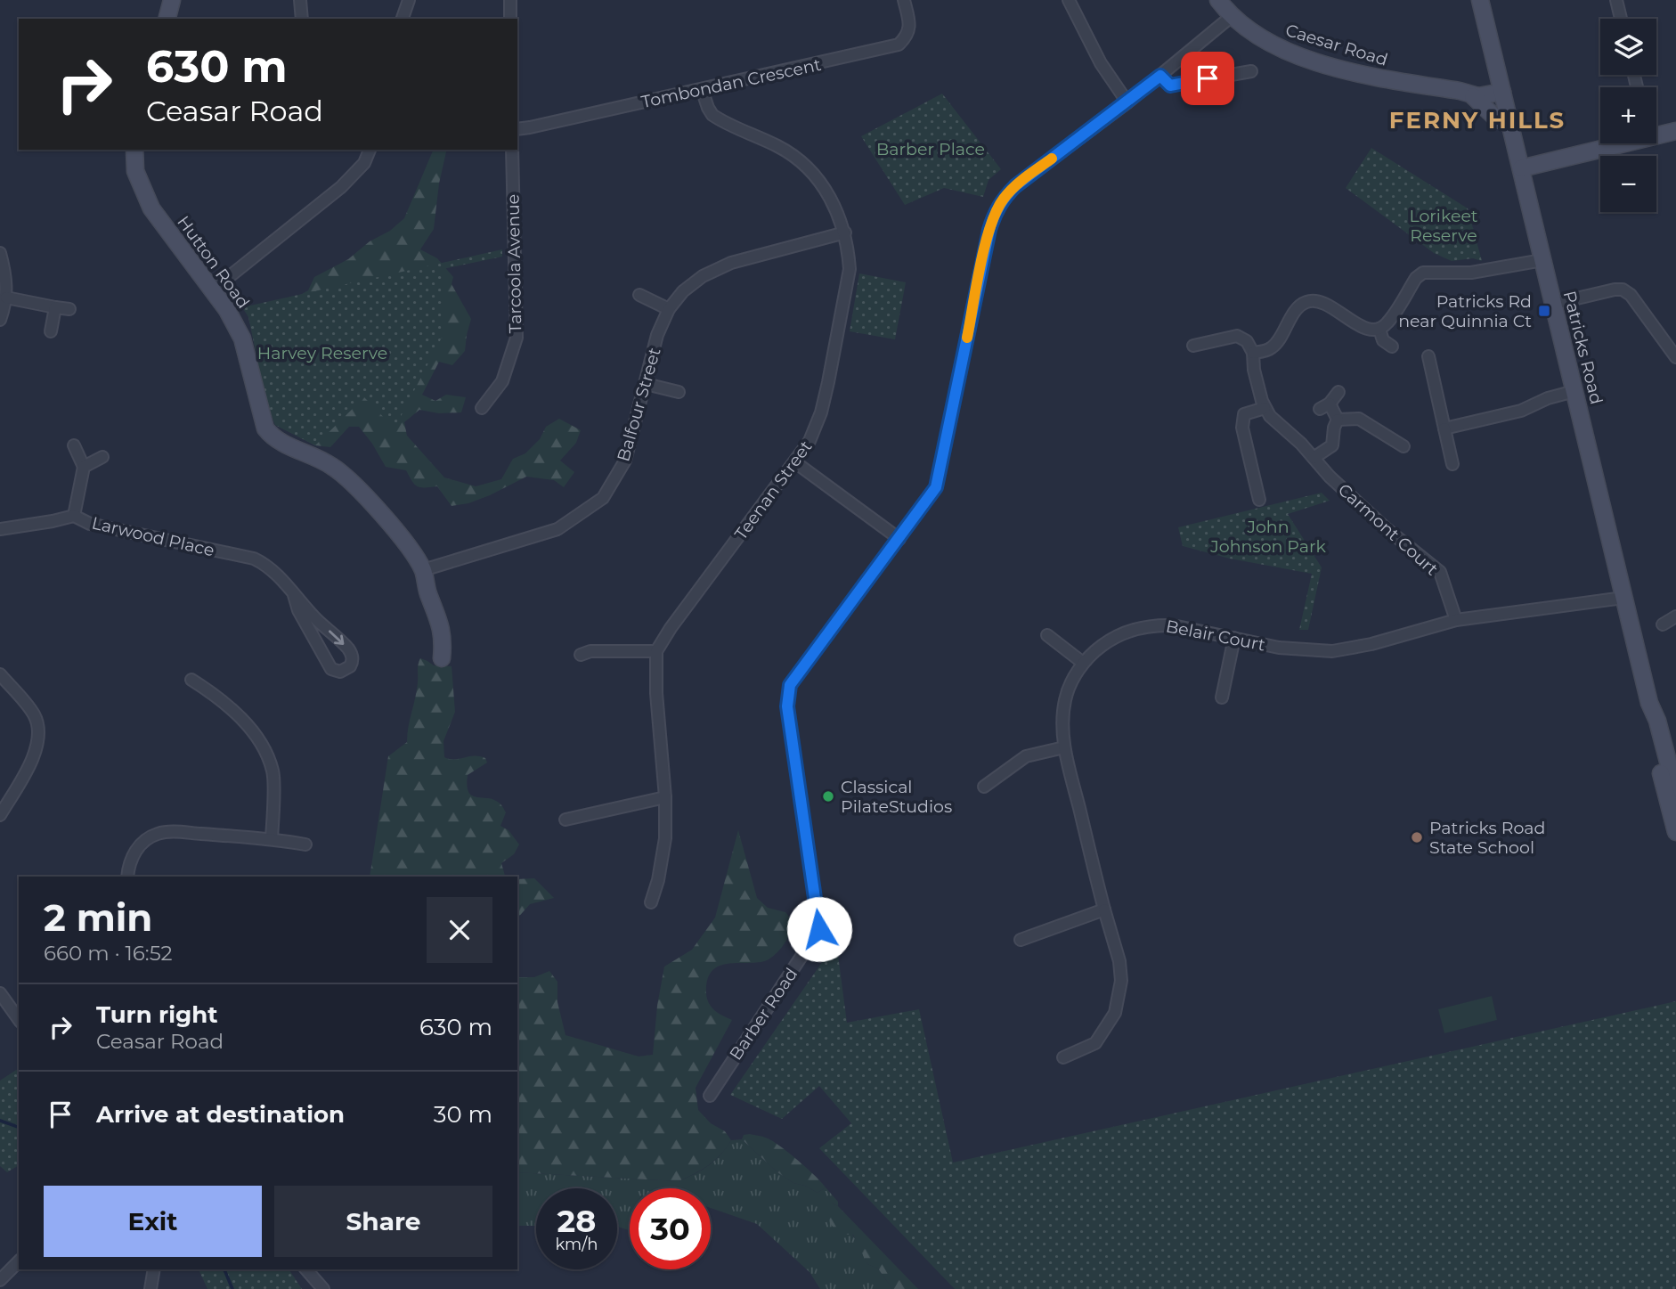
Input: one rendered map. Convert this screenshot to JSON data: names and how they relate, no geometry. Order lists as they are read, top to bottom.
{
  "streets": {
    "street": [
      "Caesar Road",
      "Tombondan Crescent",
      "Hutton Road",
      "Tarcoola Avenue",
      "Patricks Road",
      "Balfour Street",
      "Teenan Street",
      "Carmont Court",
      "Larwood Place",
      "Belair Court",
      "Barber Road"
    ]
  },
  "crossings": [
    ["Caesar Road", "Patricks Road"],
    ["Caesar Road", "Barber Road"],
    ["Tombondan Crescent", "Teenan Street"],
    ["Hutton Road", "Balfour Street"],
    ["Patricks Road", "Belair Court"],
    ["Balfour Street", "Teenan Street"],
    ["Carmont Court", "Belair Court"]
  ],
  "districts": ["FERNY HILLS"],
  "parks": [
    "Barber Place",
    "Lorikeet Reserve",
    "Harvey Reserve",
    "John Johnson Park"
  ],
  "places": {
    "transit": ["Patricks Rd near Quinnia Ct"],
    "other": ["Classical PilateStudios", "Patricks Road State School"]
  },
  "page": {
    "map_buttons": ["+", "−"],
    "turn": ["630 m", "Ceasar Road"],
    "heading": ["2 min", "660 m · 16:52"],
    "list": [
      {
        "name": "Turn right",
        "note": "Ceasar Road",
        "value": "630 m"
      },
      {
        "name": "Arrive at destination",
        "value": "30 m"
      }
    ],
    "buttons": ["Exit", "Share"],
    "speed": "28 km/h",
    "limit": "30"
  }
}
